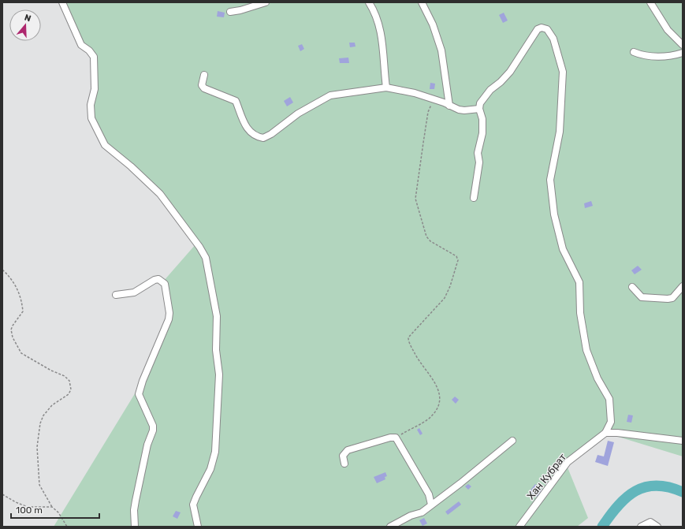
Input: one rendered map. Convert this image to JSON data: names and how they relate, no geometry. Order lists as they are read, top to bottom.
{
  "streets": {
    "street": ["Хан Кубрат"]
  },
  "scale_bar": "100 m",
  "north": "top"
}
